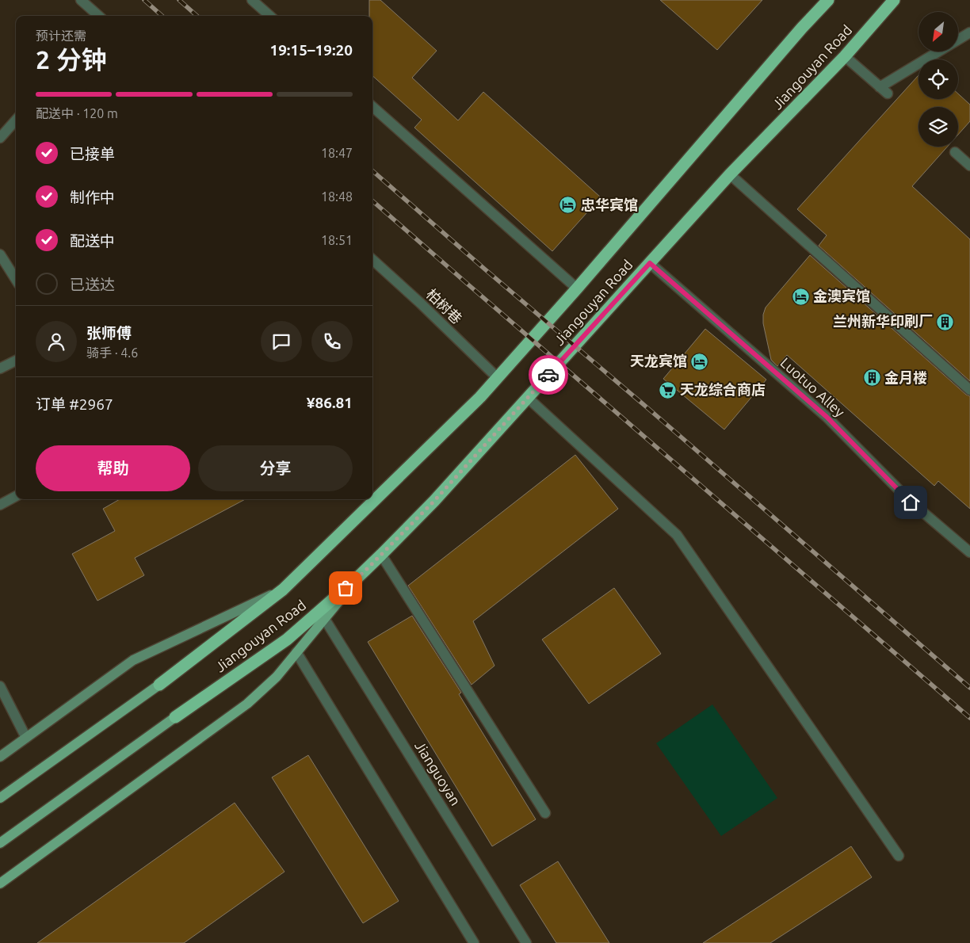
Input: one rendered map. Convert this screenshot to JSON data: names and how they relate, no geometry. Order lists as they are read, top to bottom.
{
  "streets": {
    "highway": ["Jiangouyan Road"],
    "street": ["柏树巷", "Luotuo Alley", "Jianguoyan"]
  },
  "crossings": [
    ["Jiangouyan Road", "柏树巷"],
    ["Jiangouyan Road", "Luotuo Alley"]
  ],
  "places": {
    "hotel": ["忠华宾馆", "金澳宾馆", "天龙宾馆"],
    "building": ["兰州新华印刷厂", "金月楼"],
    "supermarket": ["天龙综合商店"]
  },
  "north": "bottom left",
  "page": {
    "heading": ["2 分钟", "预计还需", "19:15–19:20"],
    "panel": [
      "张师傅",
      "骑手 · 4.6",
      "订单 #2967",
      "¥86.81"
    ],
    "bar": "配送中 · 120 m",
    "list": [
      ["已接单", "18:47"],
      ["制作中", "18:48"],
      ["配送中", "18:51"],
      "已送达"
    ],
    "buttons": ["帮助", "分享"]
  }
}
